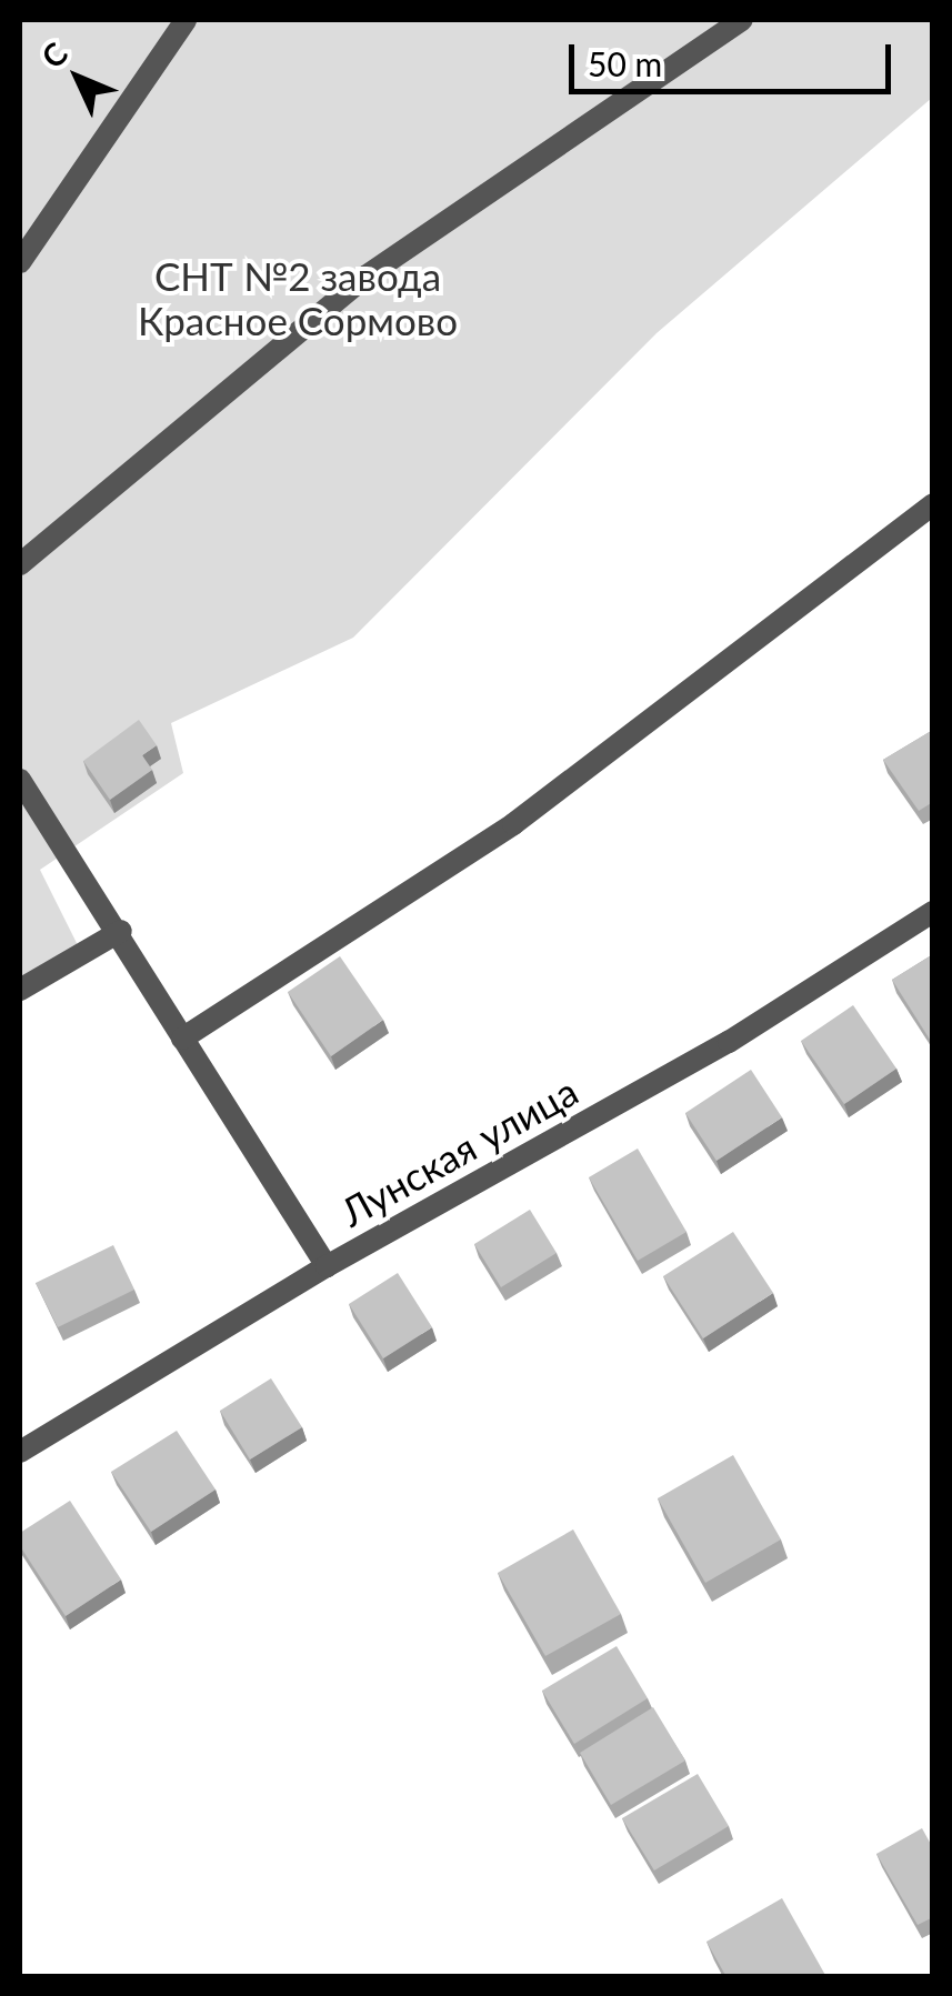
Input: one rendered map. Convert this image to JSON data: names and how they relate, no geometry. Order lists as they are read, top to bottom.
{
  "streets": {
    "street": ["Лунская улица"]
  },
  "parks": ["СНТ №2 завода Красное Сормово"],
  "scale_bar": "50 m",
  "north": "top left"
}
